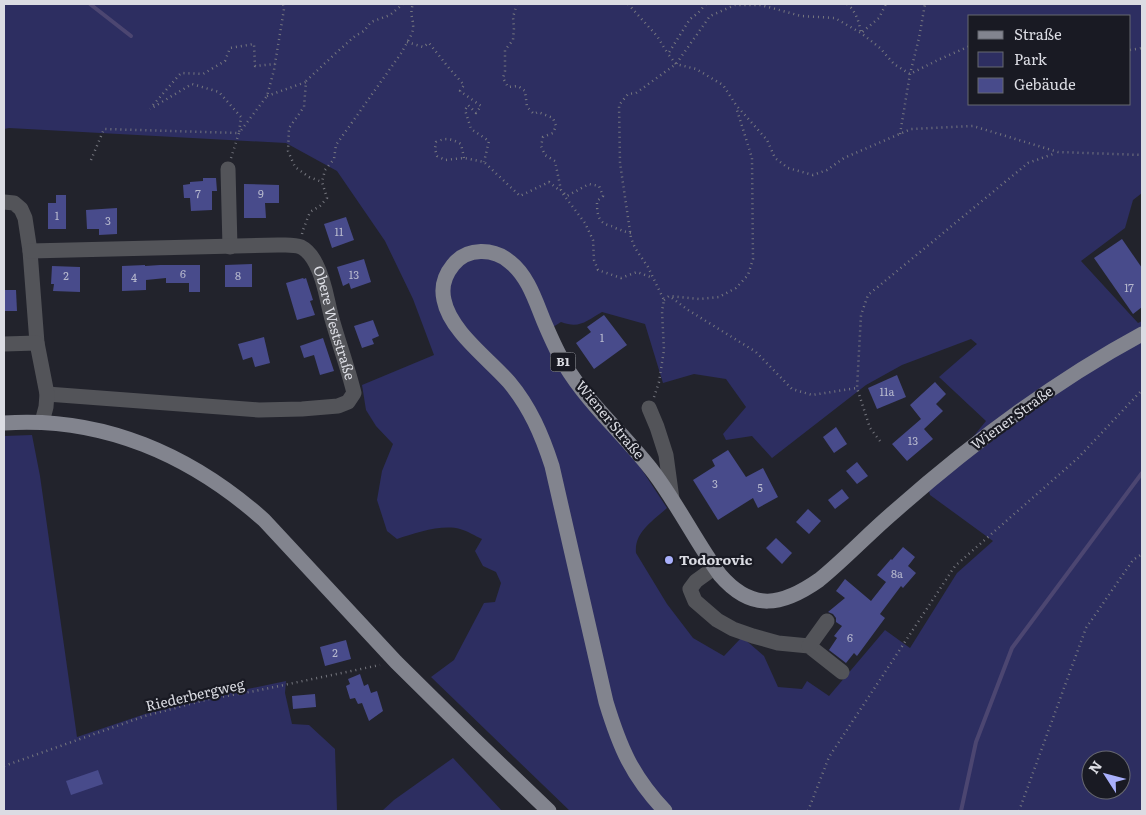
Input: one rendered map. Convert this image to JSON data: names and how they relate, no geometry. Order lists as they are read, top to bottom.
{
  "streets": {
    "main road": ["B1", "Wiener Straße"],
    "street": ["Obere Weststraße"],
    "path": ["Riederbergweg"]
  },
  "places": ["Todorovic"],
  "house_numbers": [
    "7",
    "9",
    "1",
    "3",
    "11",
    "6",
    "13",
    "2",
    "8",
    "4",
    "17",
    "1",
    "11a",
    "13",
    "3",
    "5",
    "8a",
    "6",
    "2"
  ],
  "legend": ["Straße", "Park", "Gebäude"],
  "north": "top left"
}
